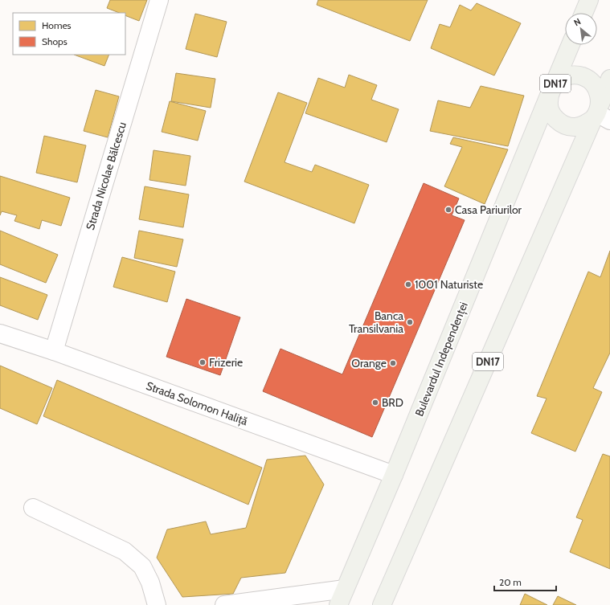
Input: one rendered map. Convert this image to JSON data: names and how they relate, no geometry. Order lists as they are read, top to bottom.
{
  "streets": {
    "main road": ["DN17", "Bulevardul Independenței"],
    "street": ["Strada Nicolae Bălcescu", "Strada Solomon Haliță"]
  },
  "crossings": [
    ["DN17", "Bulevardul Independenței"],
    ["Strada Nicolae Bălcescu", "Strada Solomon Haliță"],
    ["Bulevardul Independenței", "Strada Solomon Haliță"]
  ],
  "places": [
    "Casa Pariurilor",
    "1001 Naturiste",
    "Banca Transilvania",
    "Frizerie",
    "Orange",
    "BRD"
  ],
  "legend": ["Homes", "Shops"],
  "scale_bar": "20 m",
  "north": "top left"
}
